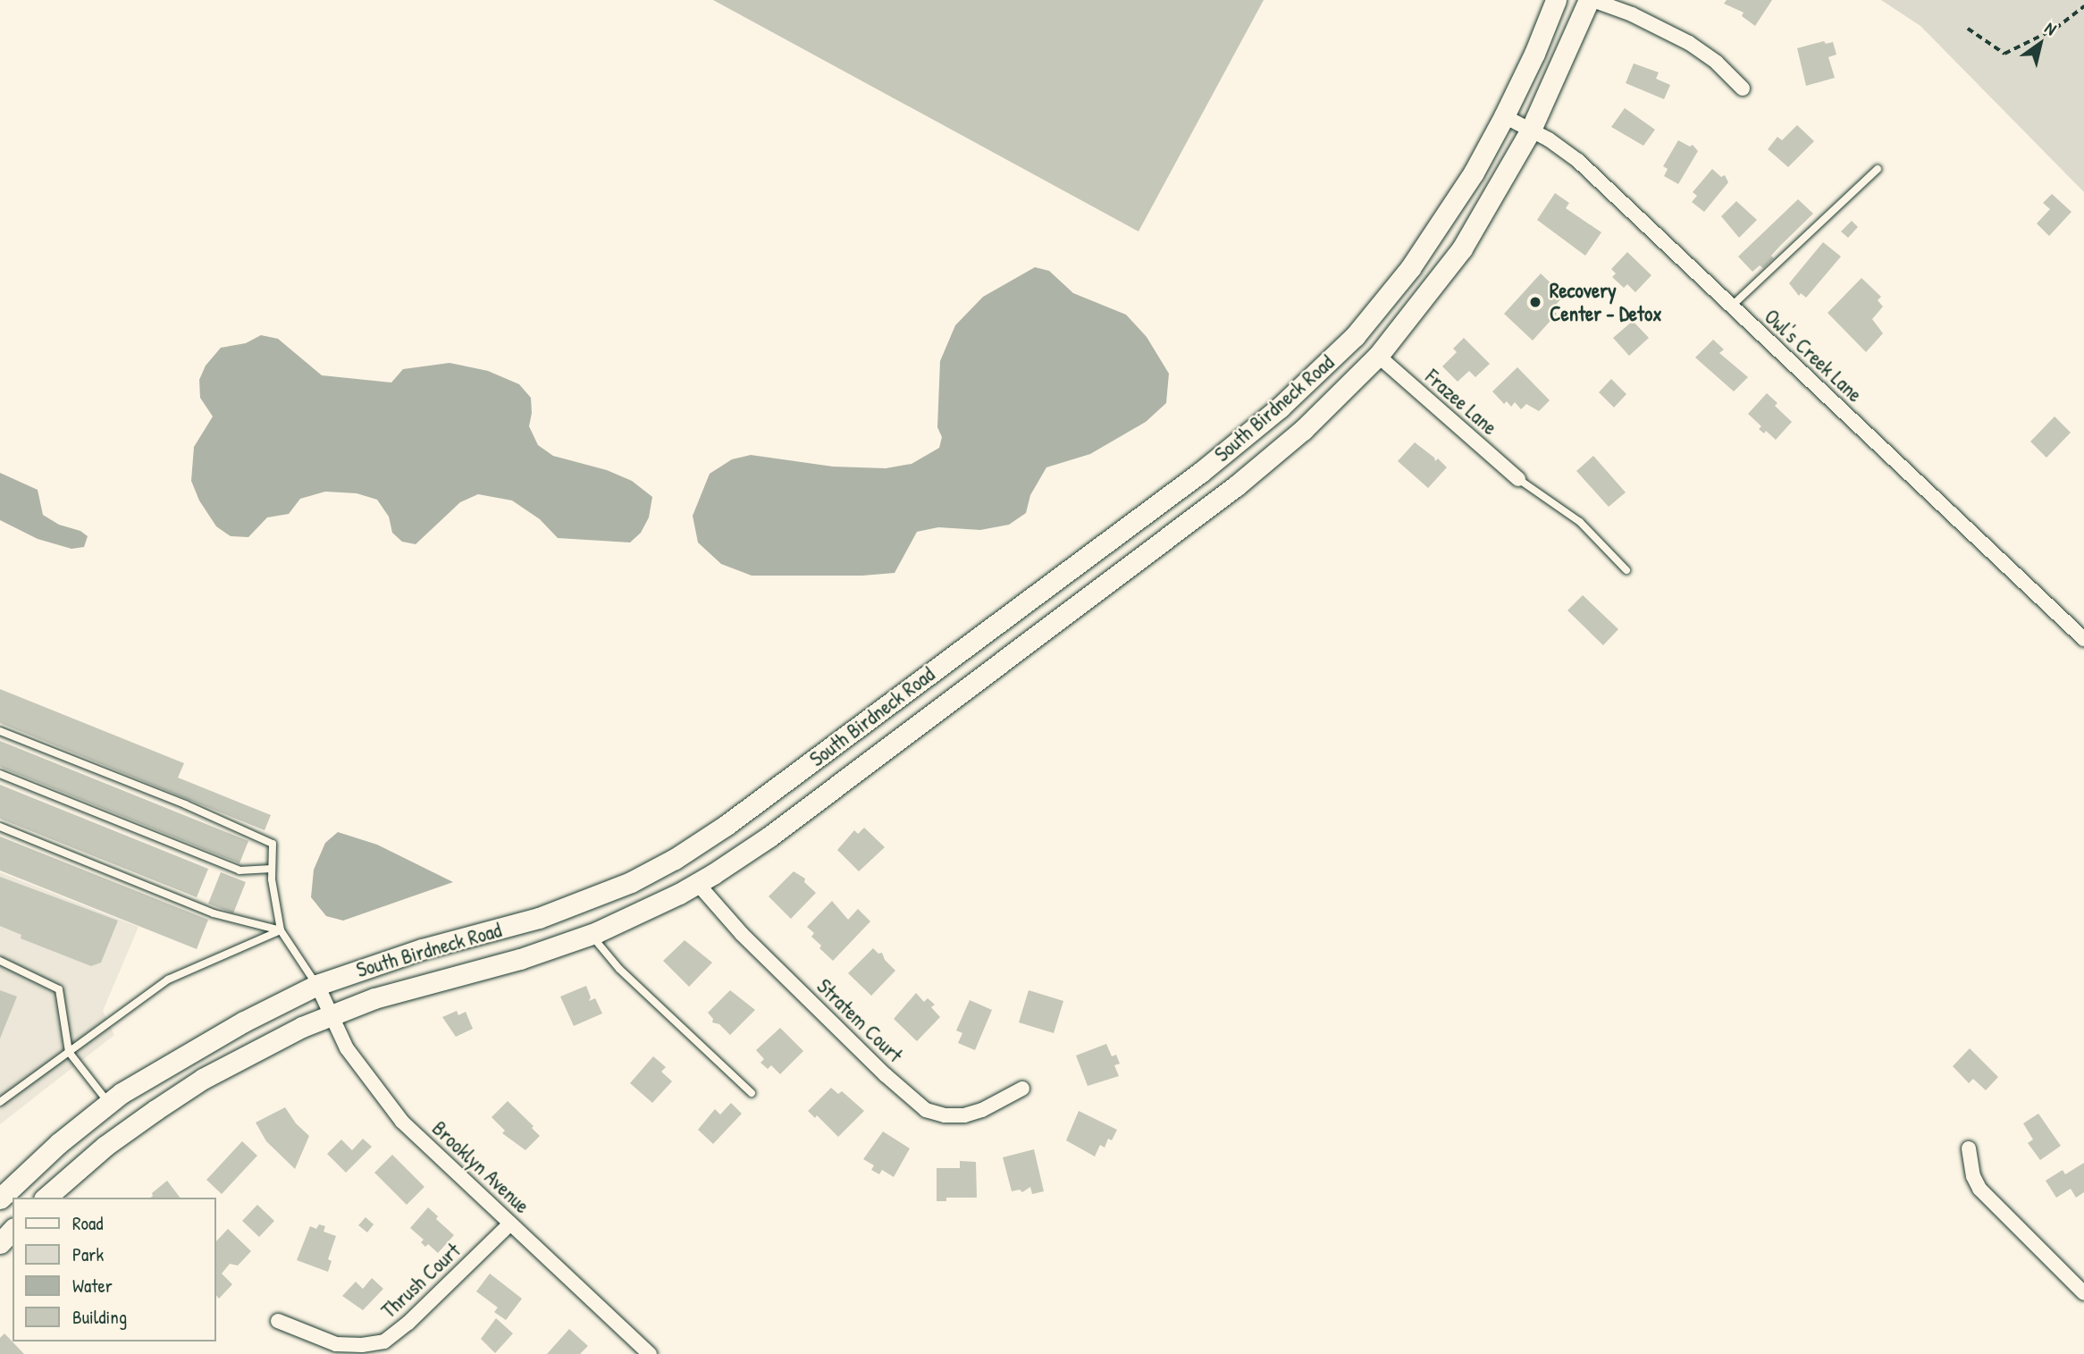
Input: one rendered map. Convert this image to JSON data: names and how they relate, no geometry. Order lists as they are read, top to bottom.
{
  "streets": {
    "main road": ["South Birdneck Road"],
    "street": [
      "Owl's Creek Lane",
      "Frazee Lane",
      "Stratem Court",
      "Brooklyn Avenue",
      "Thrush Court"
    ]
  },
  "crossings": [
    ["Owl's Creek Lane", "South Birdneck Road"],
    ["Frazee Lane", "South Birdneck Road"],
    ["South Birdneck Road", "Stratem Court"],
    ["South Birdneck Road", "Brooklyn Avenue"],
    ["Brooklyn Avenue", "Thrush Court"]
  ],
  "places": ["Recovery Center - Detox"],
  "legend": [
    "Road",
    "Park",
    "Water",
    "Building"
  ],
  "north": "top right"
}
